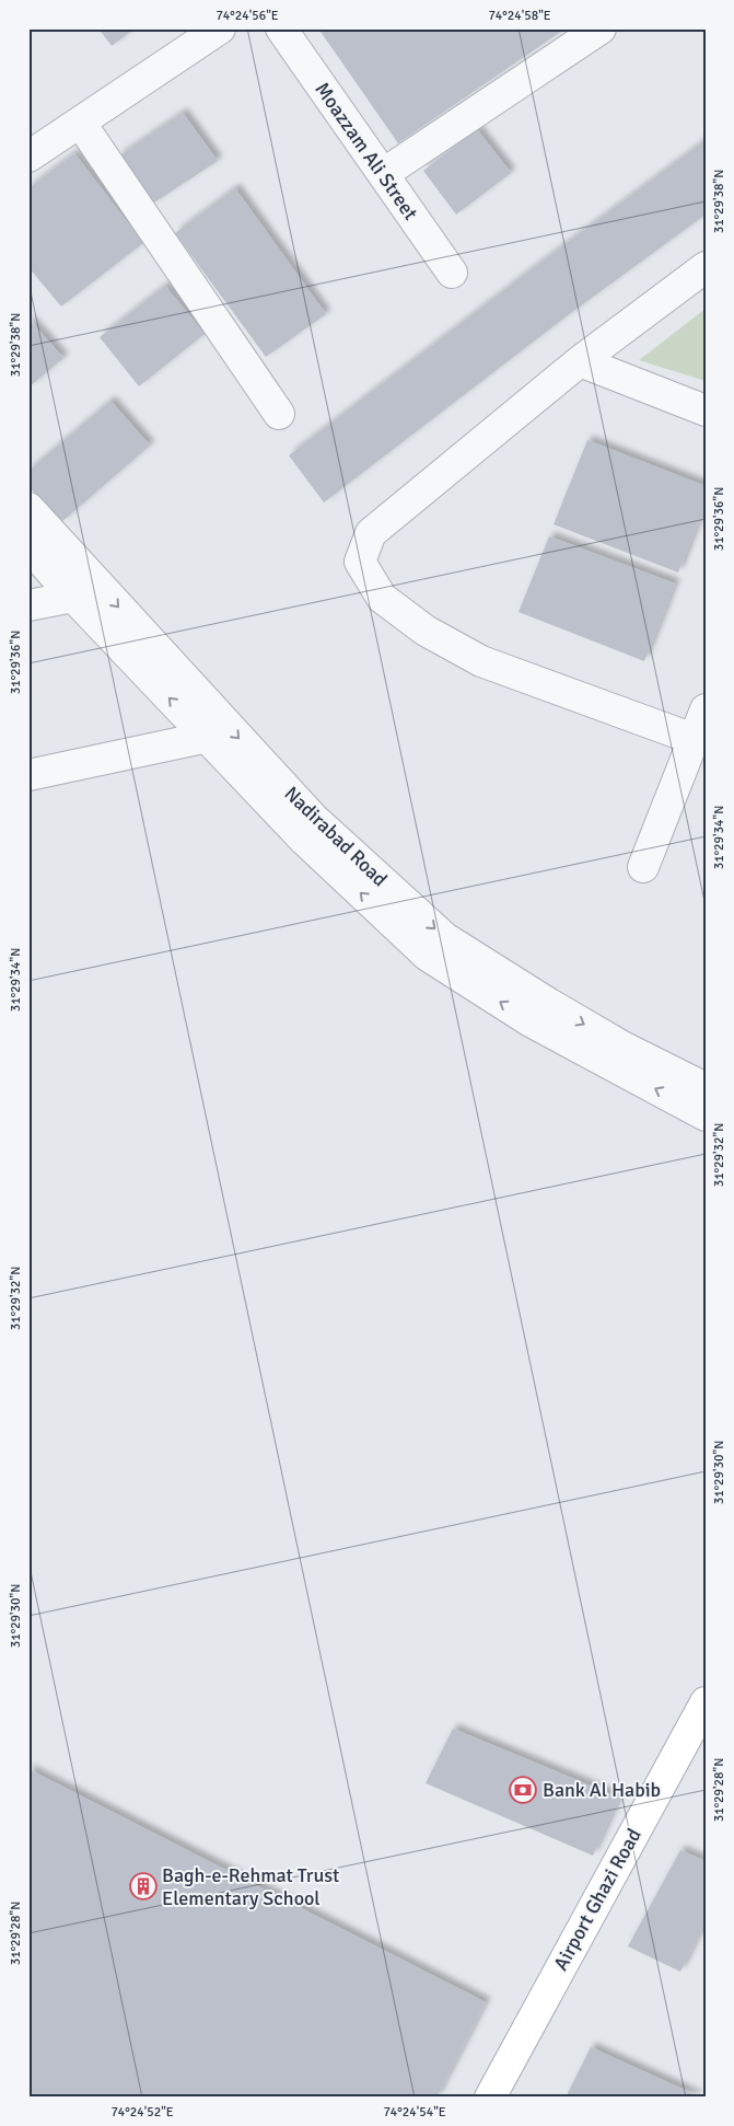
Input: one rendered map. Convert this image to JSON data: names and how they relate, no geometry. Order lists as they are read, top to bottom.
{
  "streets": {
    "main road": ["Airport Ghazi Road"],
    "street": ["Moazzam Ali Street", "Nadirabad Road"]
  },
  "places": {
    "bank": ["Bank Al Habib"],
    "building": ["Bagh-e-Rehmat Trust Elementary School"]
  },
  "coordinates": [
    "74°24'56\"E",
    "74°24'58\"E",
    "31°29'38\"N",
    "31°29'36\"N",
    "31°29'34\"N",
    "31°29'32\"N",
    "31°29'30\"N",
    "31°29'28\"N",
    "74°24'52\"E",
    "74°24'54\"E"
  ]
}
